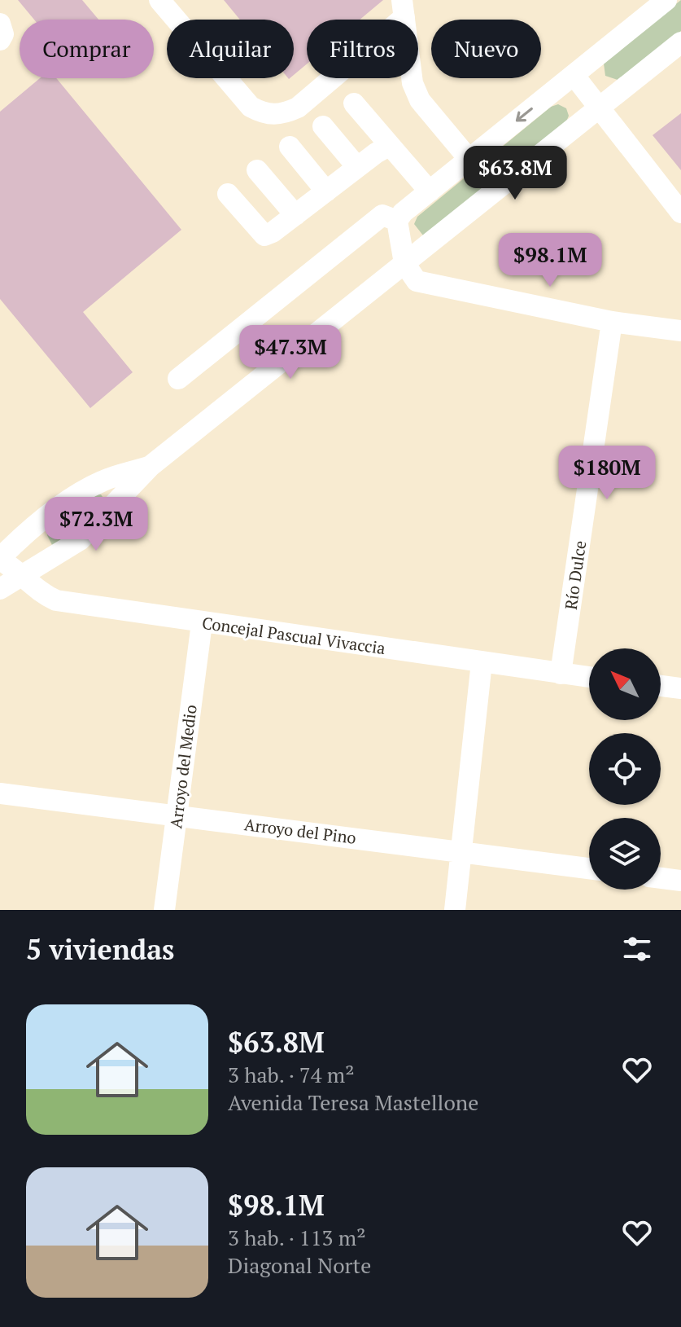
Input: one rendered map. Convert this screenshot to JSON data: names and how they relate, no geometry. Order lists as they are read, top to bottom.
{
  "streets": {
    "street": [
      "Río Dulce",
      "Concejal Pascual Vivaccia",
      "Arroyo del Medio",
      "Arroyo del Pino"
    ]
  },
  "crossings": [
    ["Río Dulce", "Concejal Pascual Vivaccia"],
    ["Concejal Pascual Vivaccia", "Arroyo del Medio"],
    ["Arroyo del Medio", "Arroyo del Pino"]
  ],
  "north": "top left",
  "page": {
    "chip": [
      "Comprar",
      "Alquilar",
      "Filtros",
      "Nuevo"
    ],
    "price": [
      "$63.8M",
      "$98.1M",
      "$47.3M",
      "$180M",
      "$72.3M"
    ],
    "heading": "5 viviendas",
    "list": [
      {
        "name": "$63.8M",
        "note": "3 hab. · 74 m² · Avenida Teresa Mastellone"
      },
      {
        "name": "$98.1M",
        "note": "3 hab. · 113 m² · Diagonal Norte"
      }
    ]
  }
}
